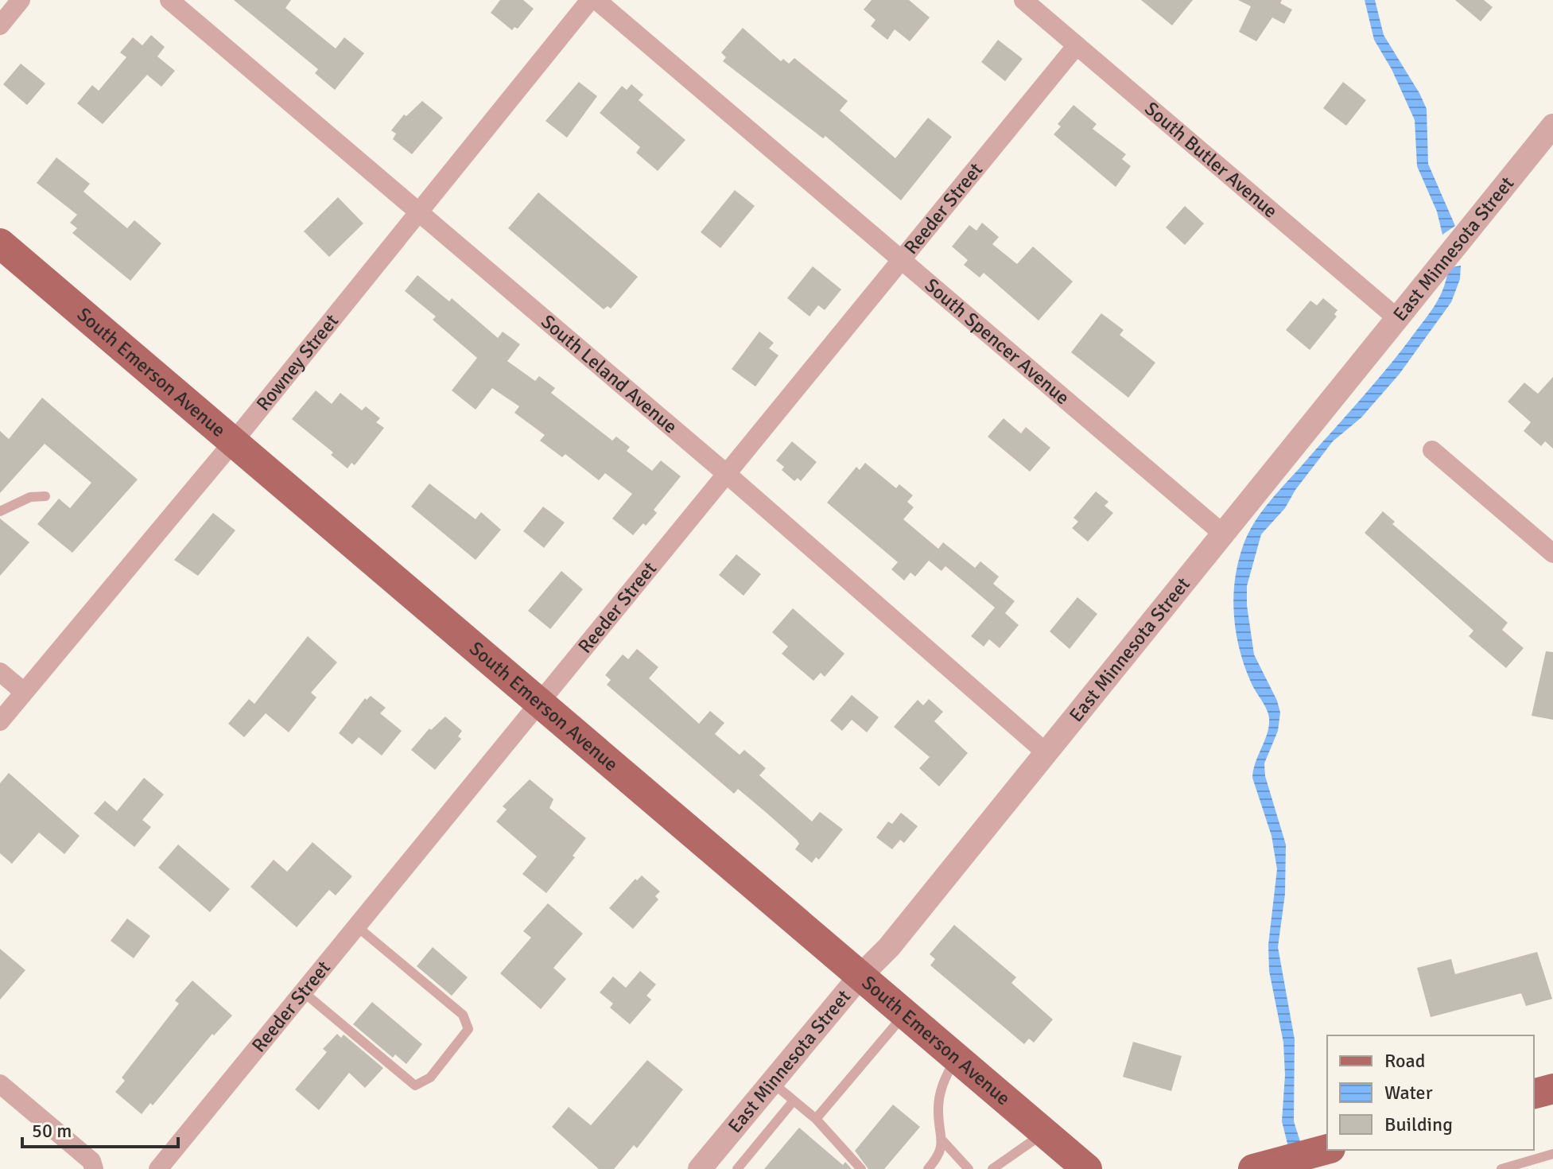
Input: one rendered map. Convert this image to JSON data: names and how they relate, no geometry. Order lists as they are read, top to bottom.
{
  "streets": {
    "main road": ["South Emerson Avenue"],
    "street": [
      "South Butler Avenue",
      "Reeder Street",
      "East Minnesota Street",
      "South Spencer Avenue",
      "Rowney Street",
      "South Leland Avenue"
    ]
  },
  "crossings": [
    ["South Butler Avenue", "Reeder Street"],
    ["South Butler Avenue", "East Minnesota Street"],
    ["Reeder Street", "South Spencer Avenue"],
    ["Reeder Street", "South Emerson Avenue"],
    ["Reeder Street", "South Leland Avenue"],
    ["East Minnesota Street", "South Spencer Avenue"],
    ["East Minnesota Street", "South Emerson Avenue"],
    ["East Minnesota Street", "South Leland Avenue"],
    ["Rowney Street", "South Emerson Avenue"],
    ["Rowney Street", "South Leland Avenue"]
  ],
  "legend": ["Road", "Water", "Building"],
  "scale_bar": "50 m"
}
